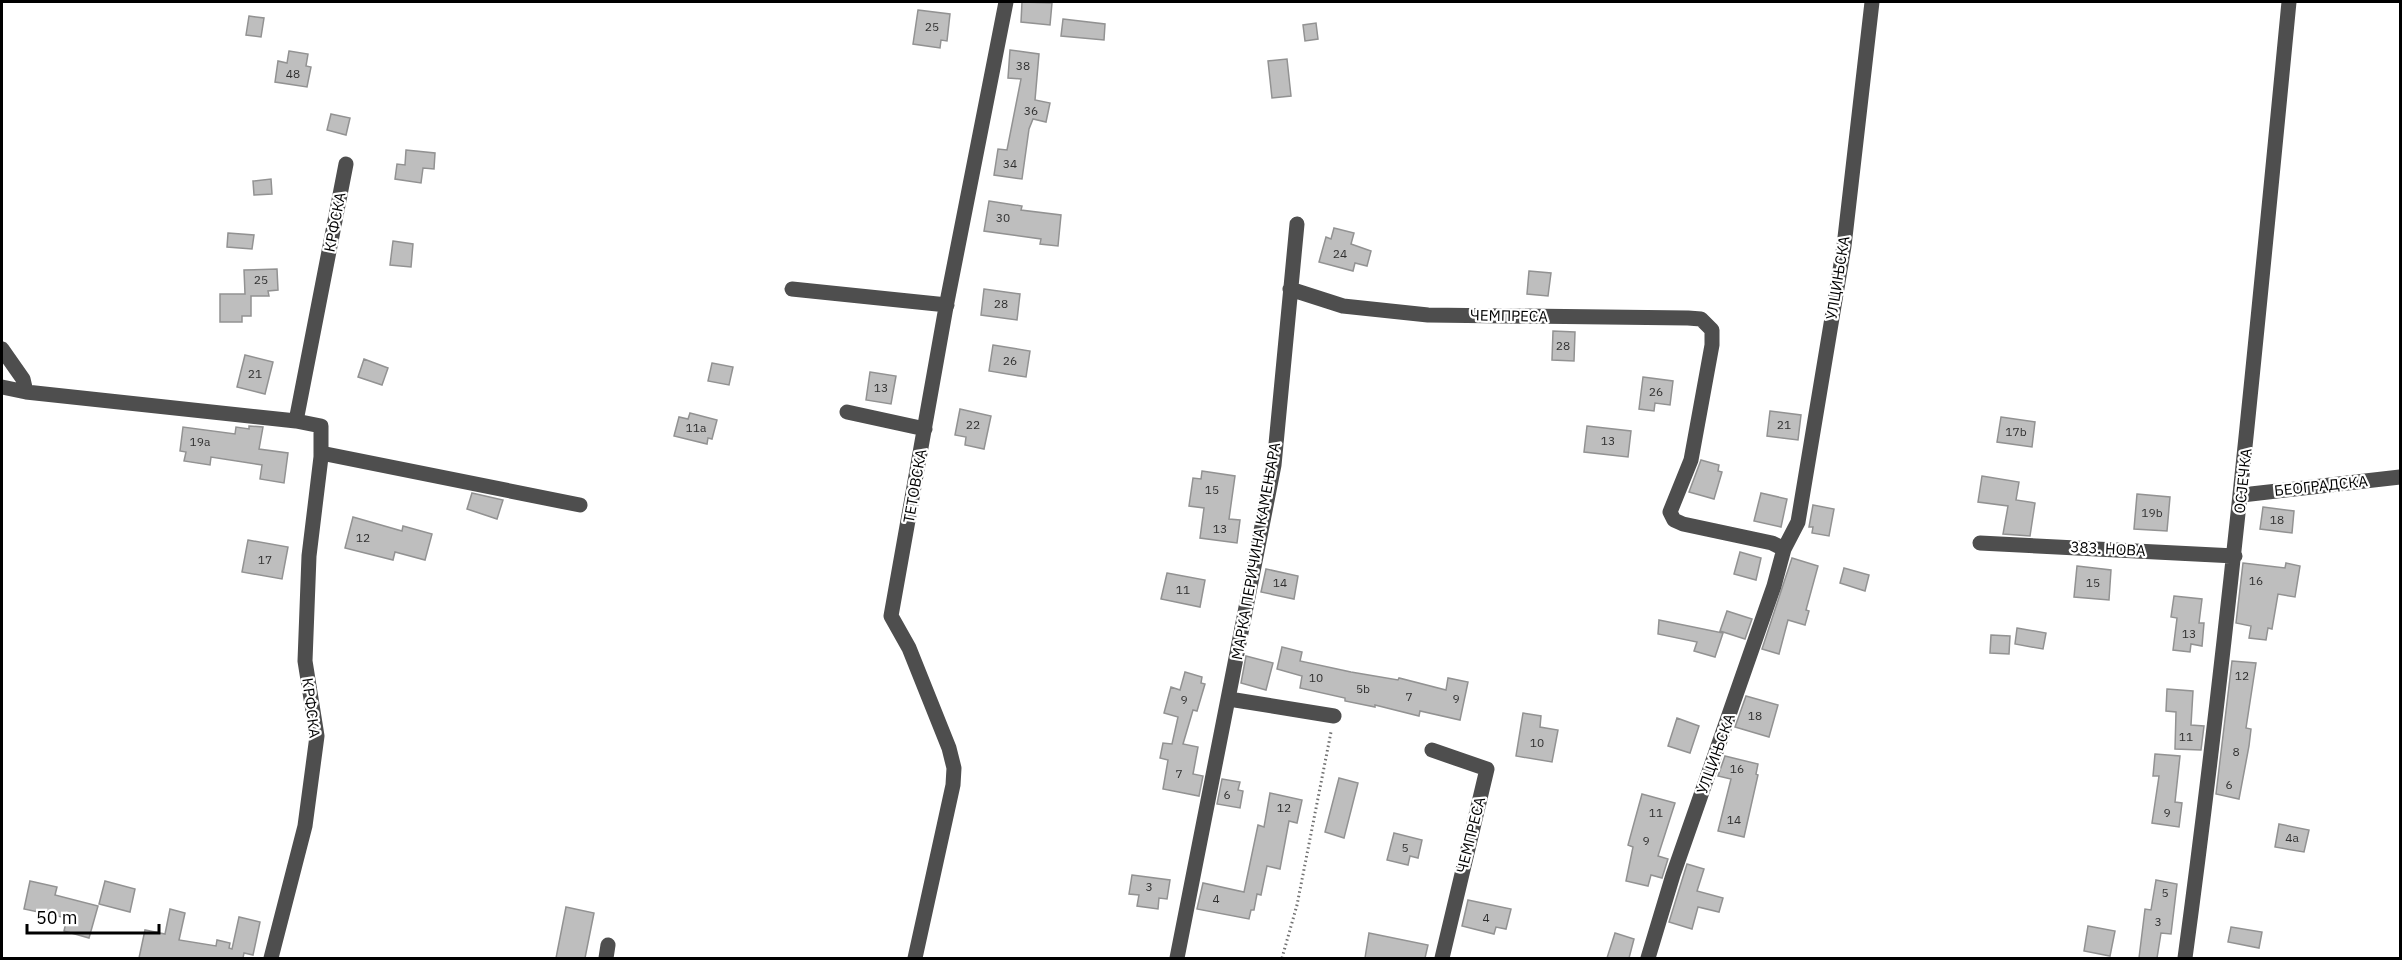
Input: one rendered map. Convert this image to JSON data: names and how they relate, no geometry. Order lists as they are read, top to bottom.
{
  "streets": {
    "street": [
      "КРФСКА",
      "УЛЦИЊСКА",
      "ЧЕМПРЕСА",
      "ОСЈЕЧКА",
      "ТЕТОВСКА",
      "БЕОГРАДСКА",
      "383. НОВА",
      "МАРКА ПЕРИЧИНА КАМЕЊАРА"
    ]
  },
  "crossings": [
    ["УЛЦИЊСКА", "ЧЕМПРЕСА"],
    ["ЧЕМПРЕСА", "МАРКА ПЕРИЧИНА КАМЕЊАРА"],
    ["ОСЈЕЧКА", "БЕОГРАДСКА"],
    ["ОСЈЕЧКА", "383. НОВА"]
  ],
  "house_numbers": [
    "25",
    "38",
    "48",
    "36",
    "34",
    "30",
    "24",
    "25",
    "28",
    "28",
    "26",
    "21",
    "13",
    "26",
    "22",
    "21",
    "11a",
    "17b",
    "13",
    "19a",
    "15",
    "19b",
    "18",
    "13",
    "12",
    "17",
    "16",
    "14",
    "15",
    "11",
    "13",
    "12",
    "10",
    "5b",
    "7",
    "9",
    "9",
    "18",
    "11",
    "10",
    "8",
    "16",
    "7",
    "6",
    "6",
    "12",
    "11",
    "9",
    "14",
    "4a",
    "9",
    "5",
    "3",
    "5",
    "4",
    "4",
    "3"
  ],
  "scale_bar": "50 m"
}
